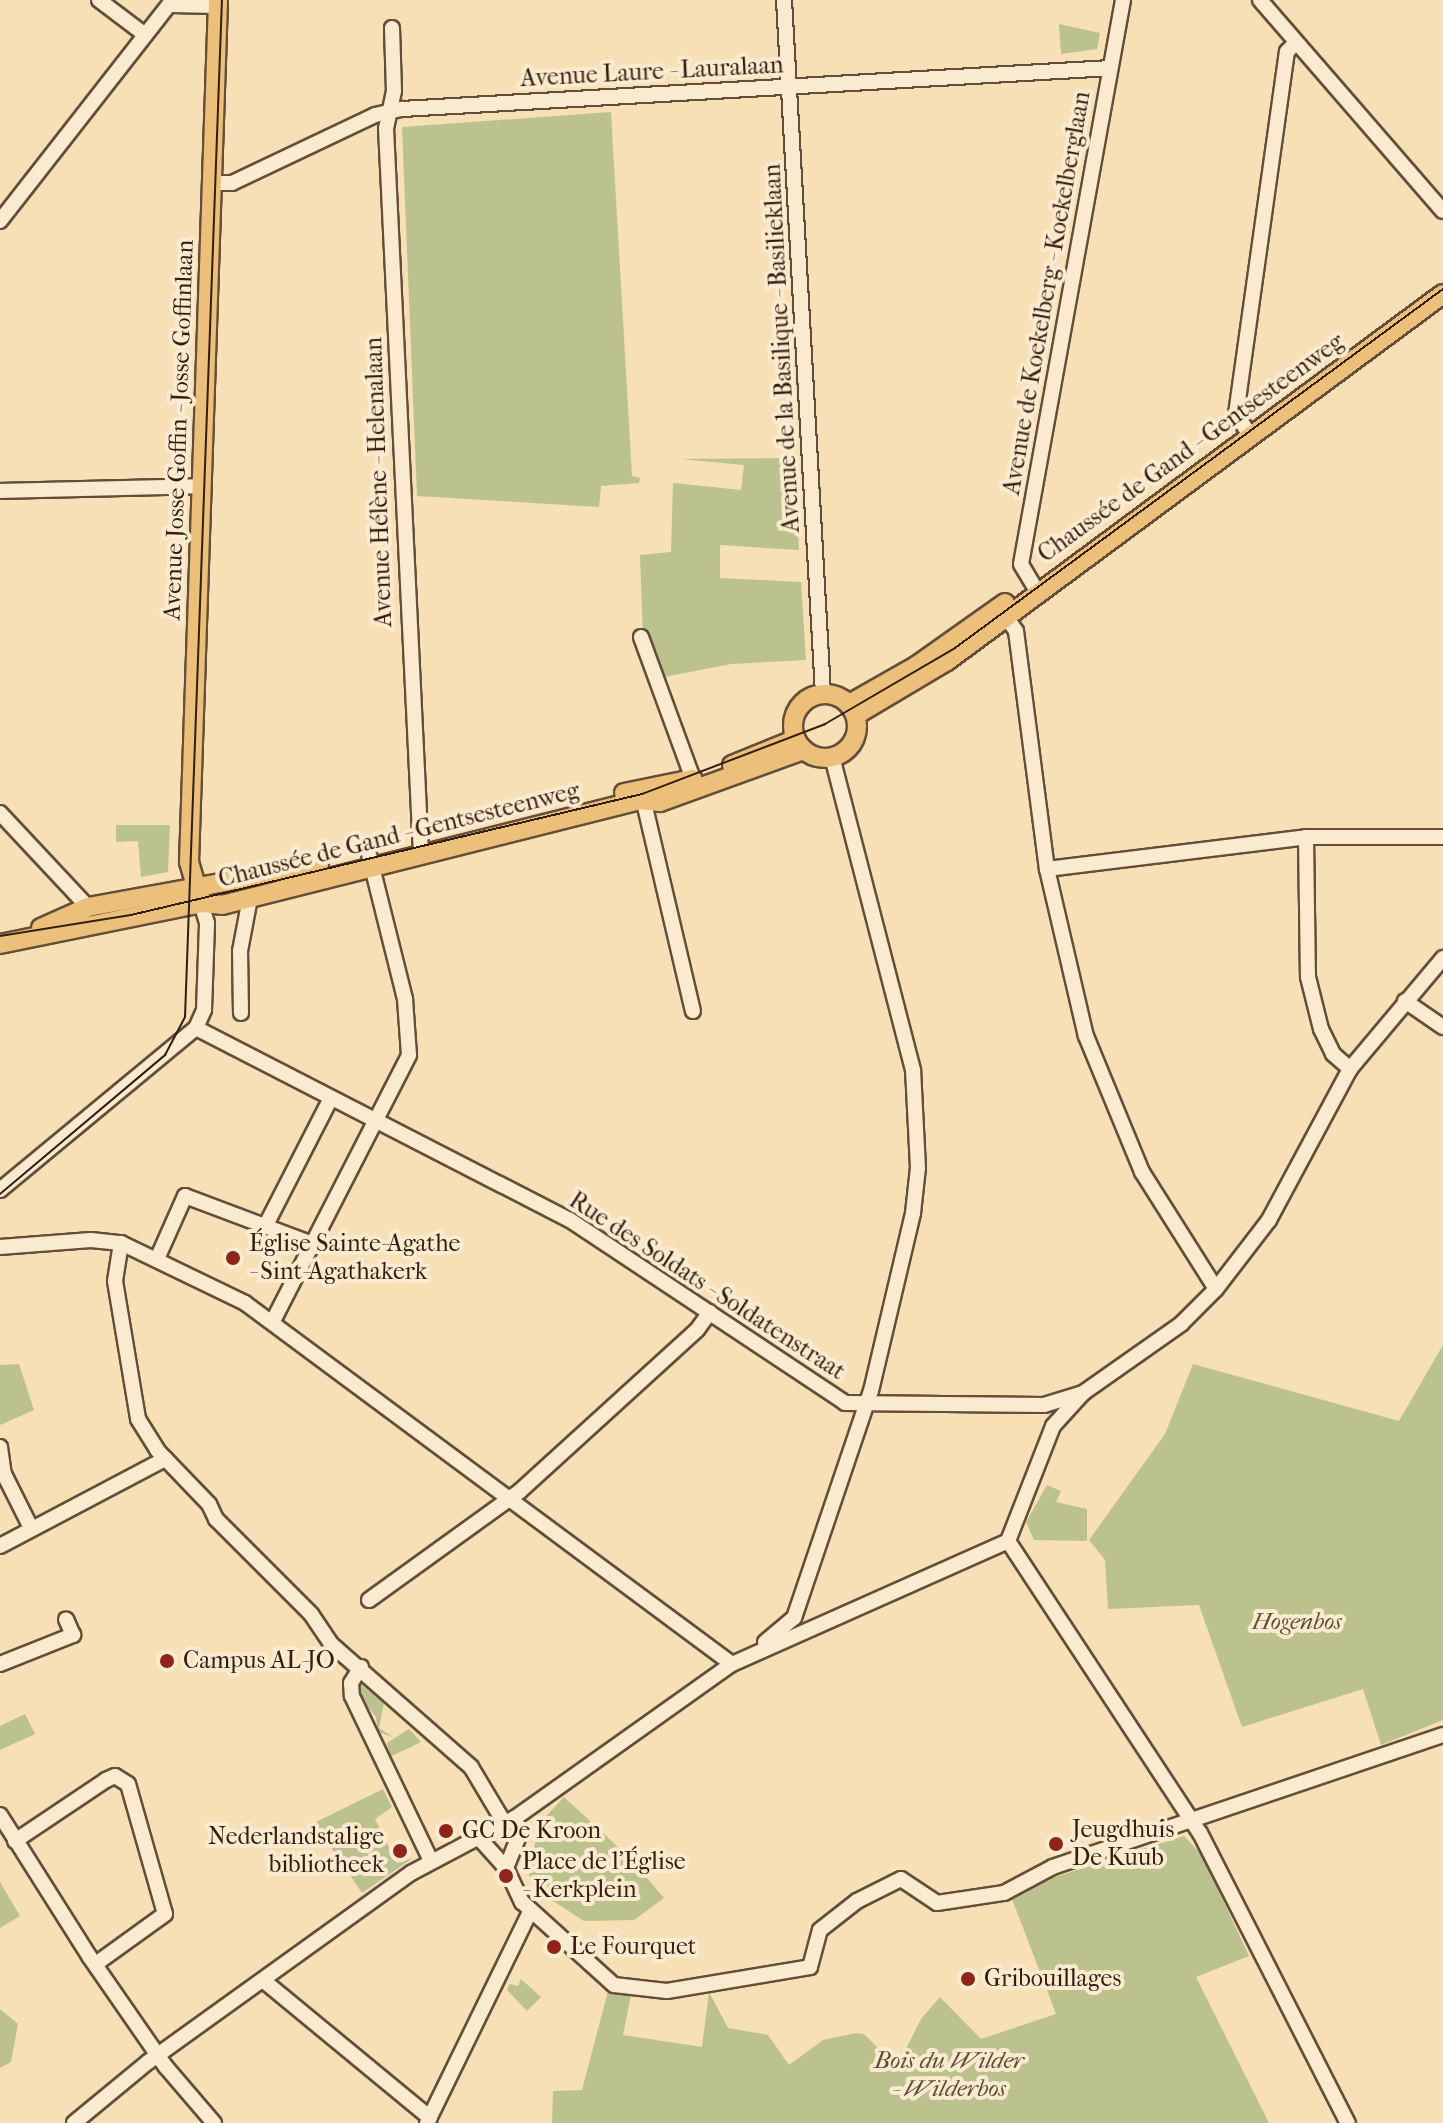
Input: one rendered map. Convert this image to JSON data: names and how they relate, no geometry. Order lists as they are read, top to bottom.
{
  "streets": {
    "main road": ["Avenue Josse Goffin - Josse Goffinlaan", "Chaussée de Gand - Gentsesteenweg"],
    "street": [
      "Avenue Laure - Lauralaan",
      "Avenue de Koekelberg - Koekelberglaan",
      "Avenue de la Basilique - Basilieklaan",
      "Avenue Hélène - Helenalaan",
      "Rue des Soldats - Soldatenstraat"
    ]
  },
  "crossings": [
    ["Avenue Laure - Lauralaan", "Avenue de Koekelberg - Koekelberglaan"],
    ["Avenue Laure - Lauralaan", "Avenue de la Basilique - Basilieklaan"],
    ["Avenue Laure - Lauralaan", "Avenue Josse Goffin - Josse Goffinlaan"],
    ["Avenue Laure - Lauralaan", "Avenue Hélène - Helenalaan"],
    ["Avenue de Koekelberg - Koekelberglaan", "Chaussée de Gand - Gentsesteenweg"],
    ["Avenue de la Basilique - Basilieklaan", "Chaussée de Gand - Gentsesteenweg"],
    ["Avenue Josse Goffin - Josse Goffinlaan", "Chaussée de Gand - Gentsesteenweg"],
    ["Chaussée de Gand - Gentsesteenweg", "Avenue Hélène - Helenalaan"]
  ],
  "parks": ["Hogenbos", "Bois du Wilder - Wilderbos"],
  "places": [
    "Église Sainte-Agathe - Sint-Agathakerk",
    "Campus AL-JO",
    "GC De Kroon",
    "Jeugdhuis De Kuub",
    "Nederlandstalige bibliotheek",
    "Place de l'Église - Kerkplein",
    "Le Fourquet",
    "Gribouillages"
  ]
}
